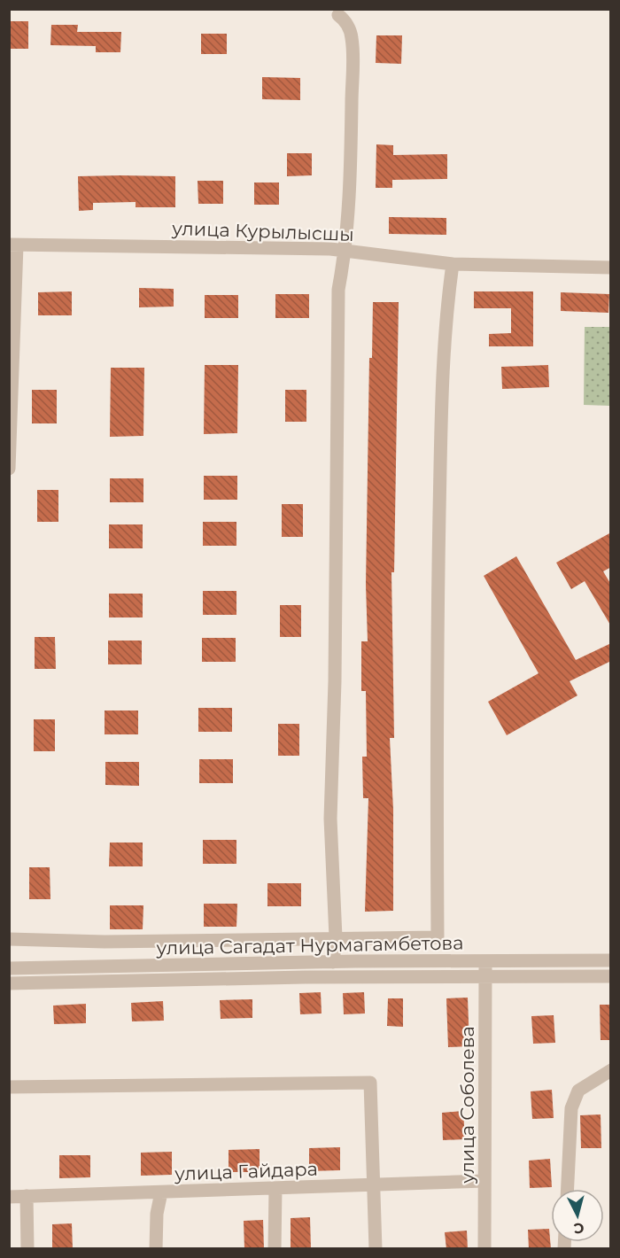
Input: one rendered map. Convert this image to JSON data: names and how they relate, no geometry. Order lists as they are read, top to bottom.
{
  "streets": {
    "street": [
      "улица Курылысшы",
      "улица Сагадат Нурмагамбетова",
      "улица Соболева",
      "улица Гайдара"
    ]
  },
  "crossings": [
    ["улица Сагадат Нурмагамбетова", "улица Соболева"],
    ["улица Соболева", "улица Гайдара"]
  ],
  "north": "bottom"
}
